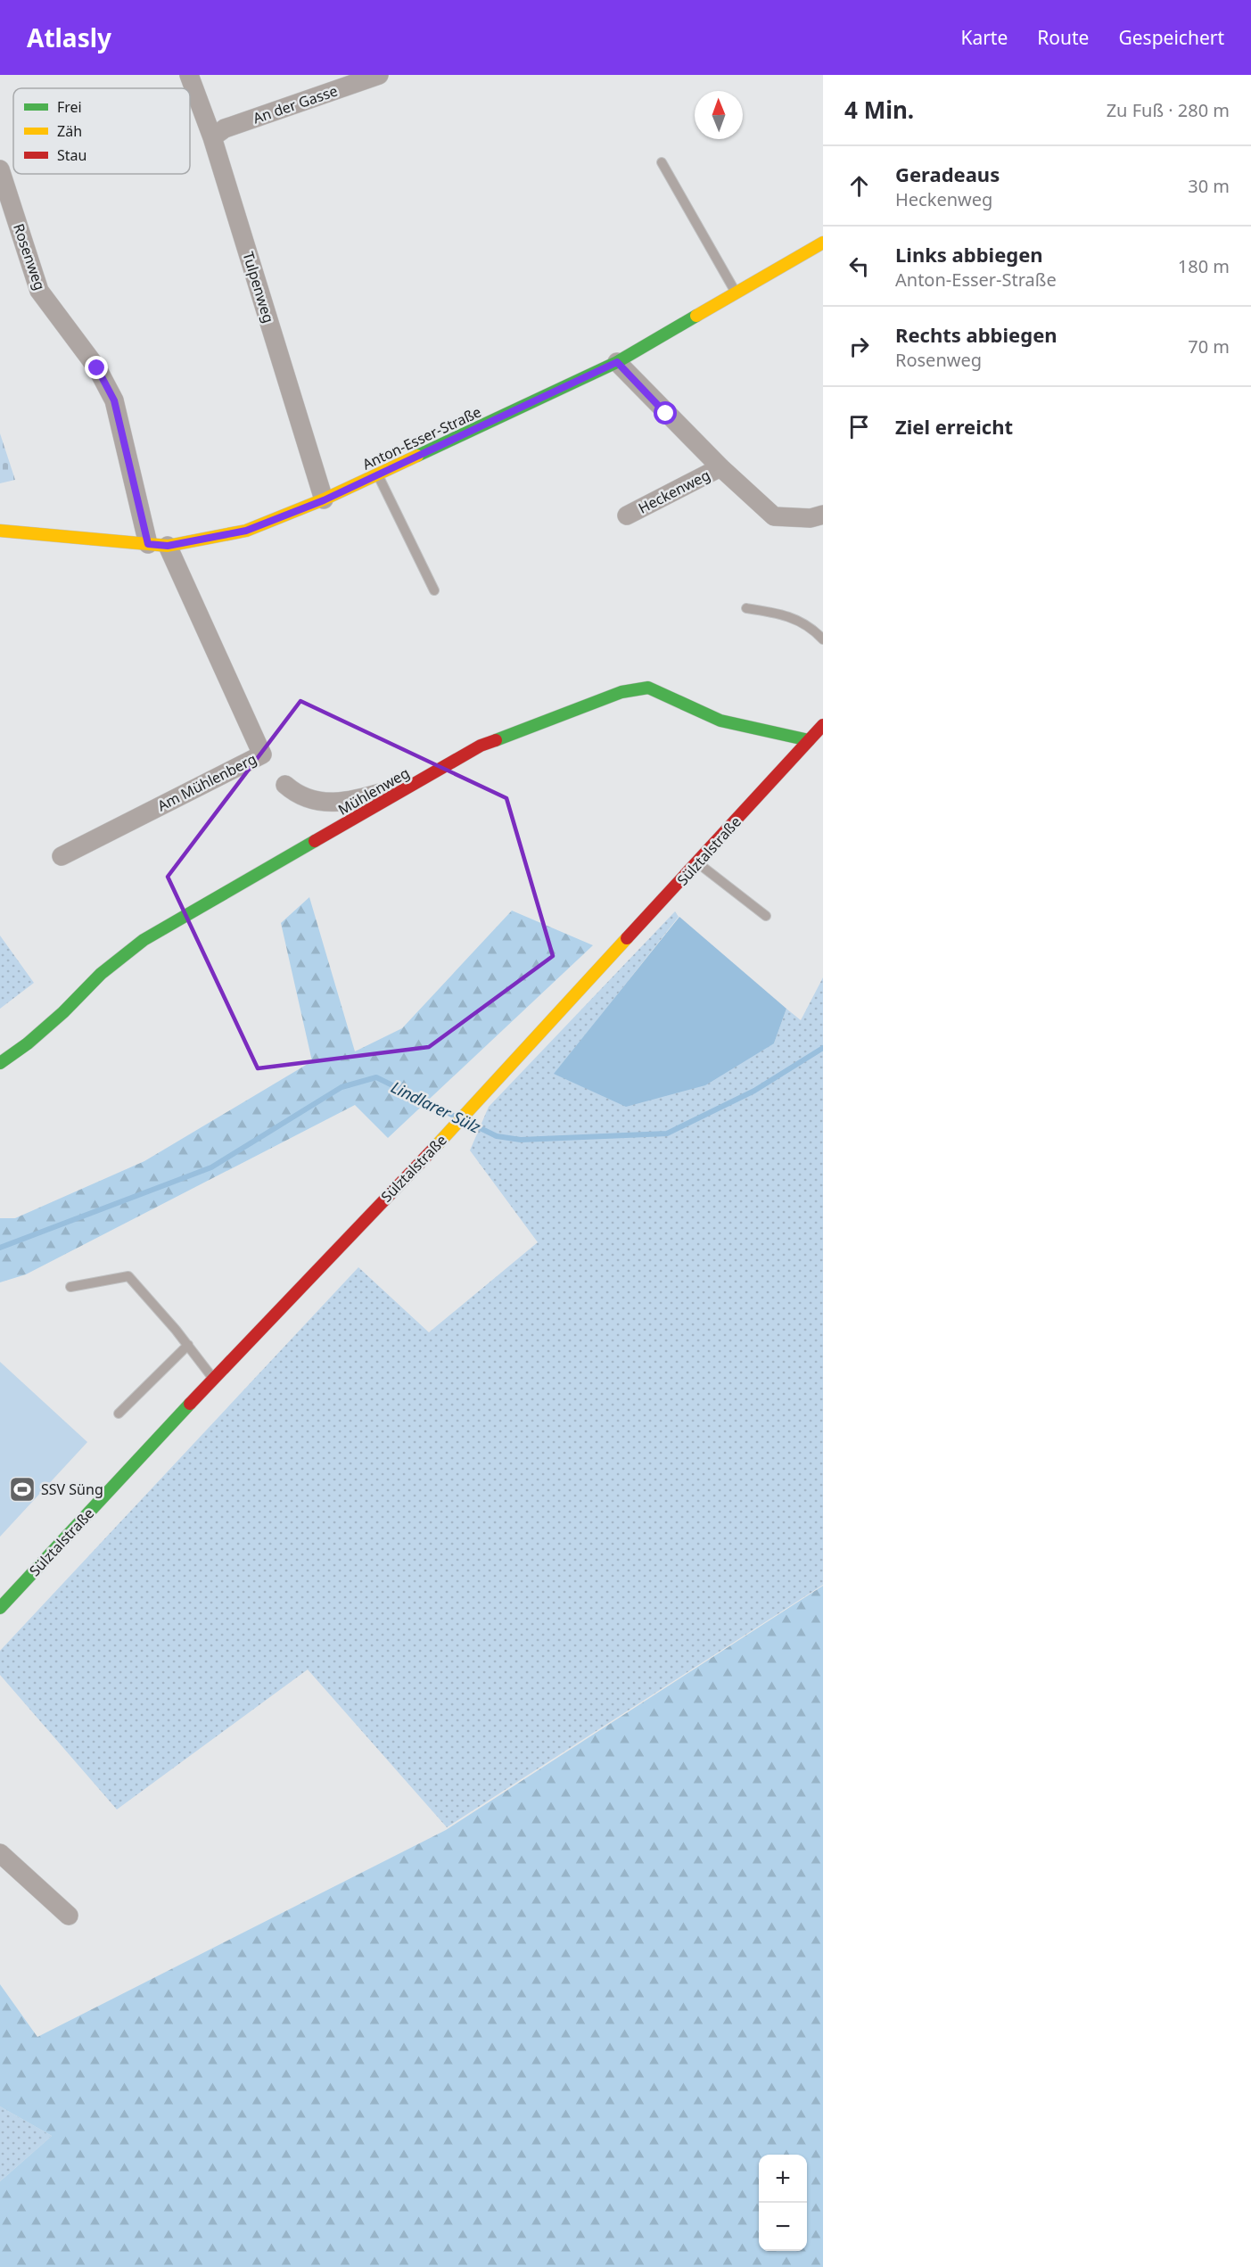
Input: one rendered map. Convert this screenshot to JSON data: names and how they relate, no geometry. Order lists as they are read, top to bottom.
{
  "streets": {
    "street": [
      "An der Gasse",
      "Rosenweg",
      "Tulpenweg",
      "Anton-Esser-Straße",
      "Heckenweg",
      "Am Mühlenberg",
      "Mühlenweg",
      "Sülztalstraße"
    ]
  },
  "crossings": [
    ["An der Gasse", "Tulpenweg"],
    ["Rosenweg", "Anton-Esser-Straße"],
    ["Tulpenweg", "Anton-Esser-Straße"],
    ["Anton-Esser-Straße", "Heckenweg"],
    ["Anton-Esser-Straße", "Am Mühlenberg"],
    ["Mühlenweg", "Sülztalstraße"]
  ],
  "water": ["Lindlarer Sülz"],
  "places": {
    "sports": ["SSV Süng"]
  },
  "legend": ["Frei", "Zäh", "Stau"],
  "north": "top",
  "page": {
    "header": "Atlasly",
    "nav": ["Karte", "Route", "Gespeichert"],
    "heading": ["4 Min.", "Zu Fuß · 280 m"],
    "list": [
      ["Geradeaus", "Heckenweg", "30 m"],
      ["Links abbiegen", "Anton-Esser-Straße", "180 m"],
      ["Rechts abbiegen", "Rosenweg", "70 m"],
      "Ziel erreicht"
    ],
    "map_buttons": ["+", "−"]
  }
}
